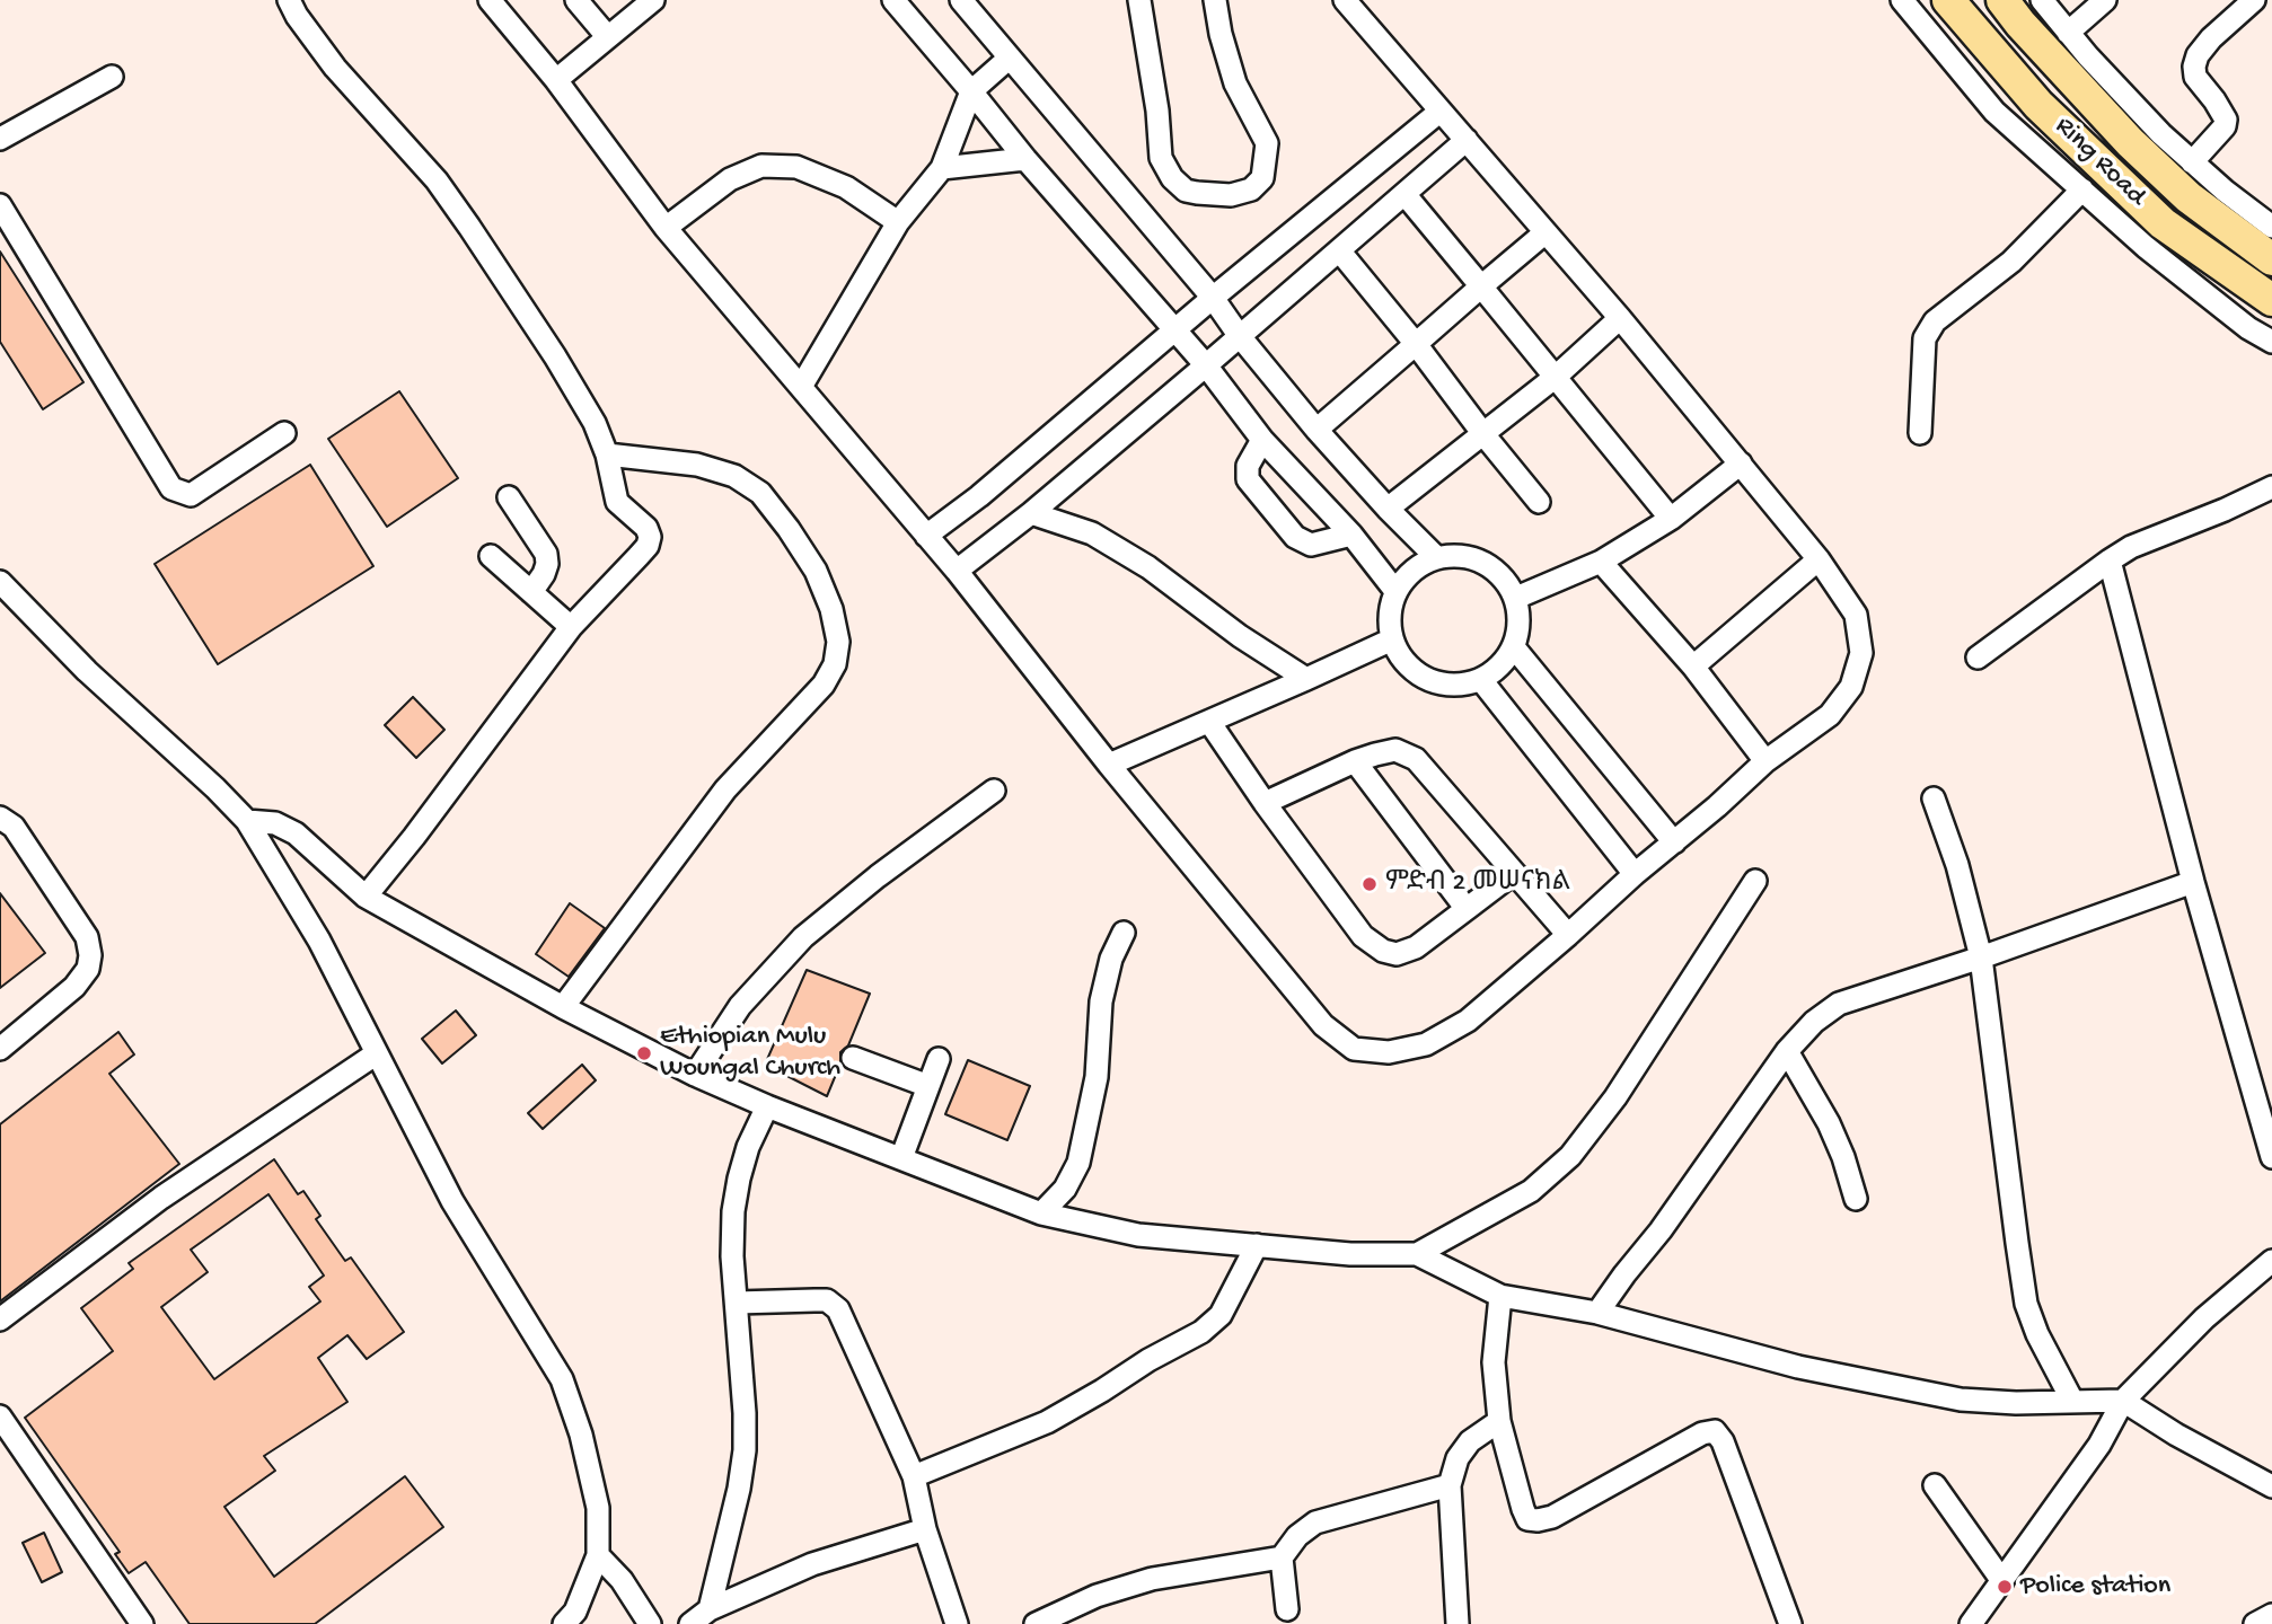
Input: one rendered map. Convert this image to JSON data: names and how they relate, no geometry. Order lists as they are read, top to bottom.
{
  "streets": {
    "highway": ["Ring Road"]
  },
  "places": ["ምድብ 2 መሠናክል", "Ethiopian Mulu Woungal Church", "Police station"]
}
